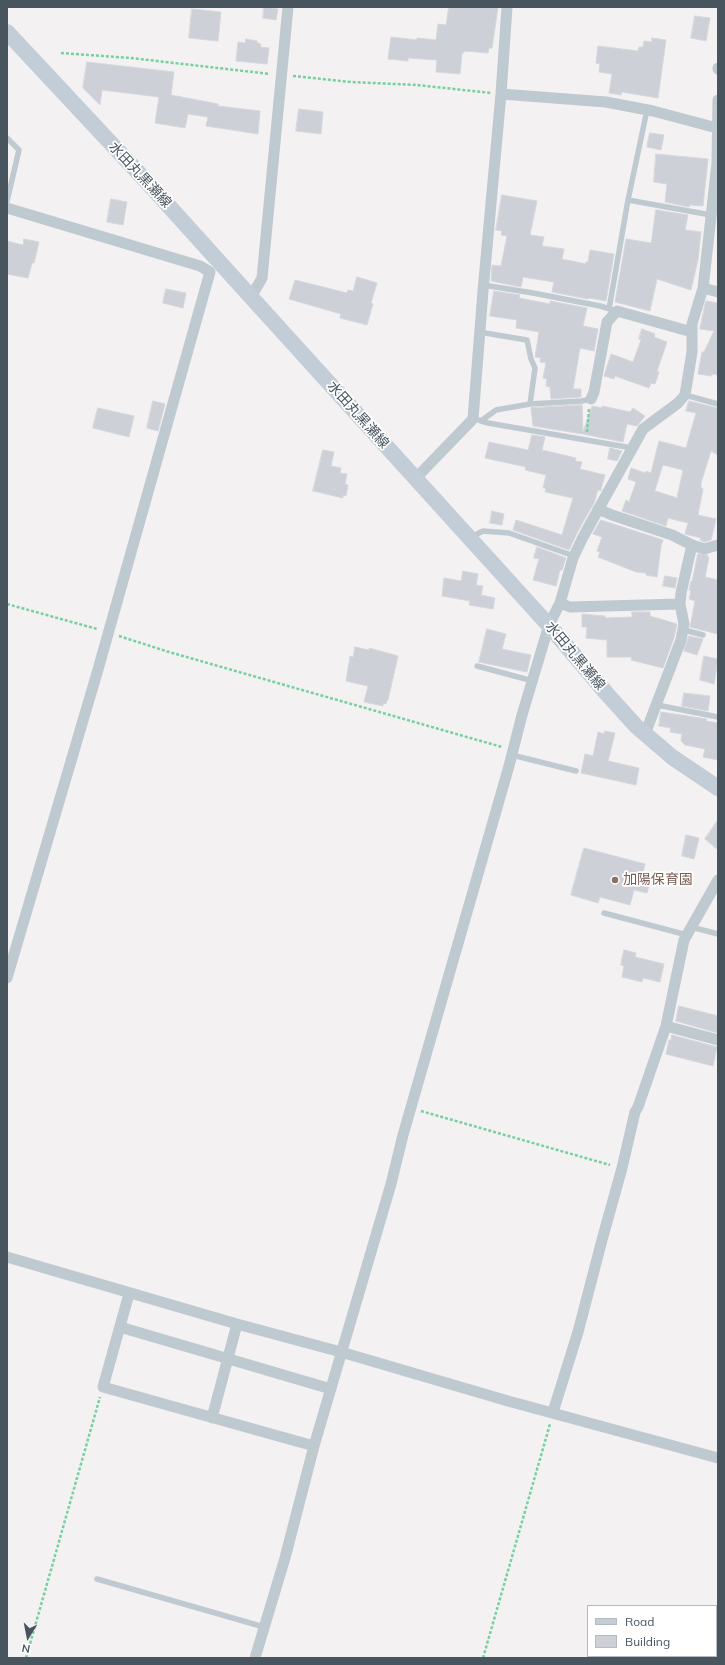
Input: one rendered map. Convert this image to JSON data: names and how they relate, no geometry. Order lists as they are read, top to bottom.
{
  "streets": {
    "main road": ["水田丸黒瀬線"]
  },
  "places": ["加陽保育園"],
  "legend": ["Road", "Building"],
  "north": "bottom"
}
